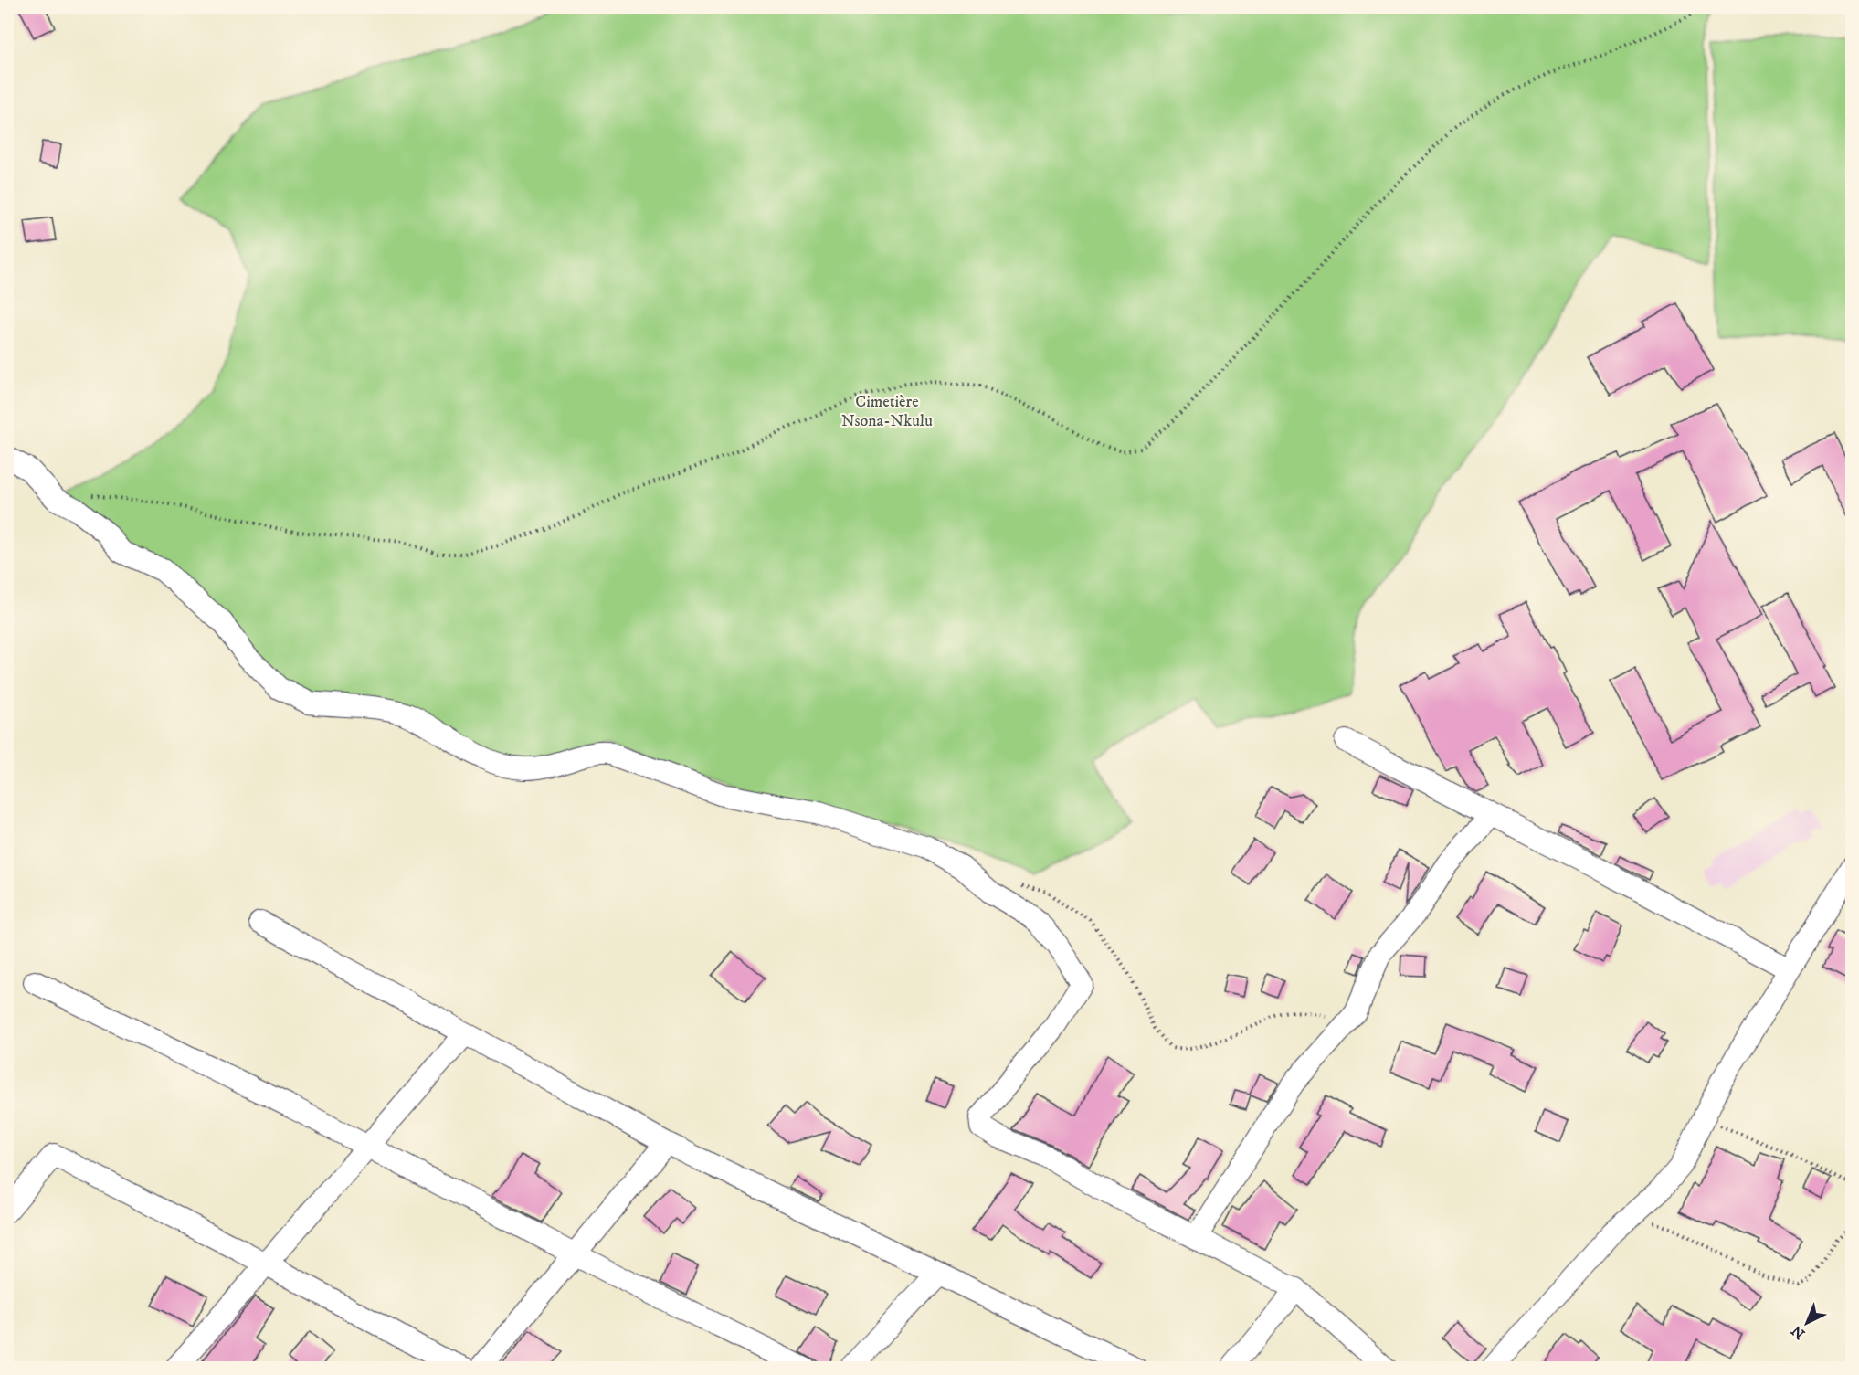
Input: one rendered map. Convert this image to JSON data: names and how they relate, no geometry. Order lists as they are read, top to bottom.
{
  "parks": ["Cimetière Nsona-Nkulu"],
  "north": "bottom left"
}
